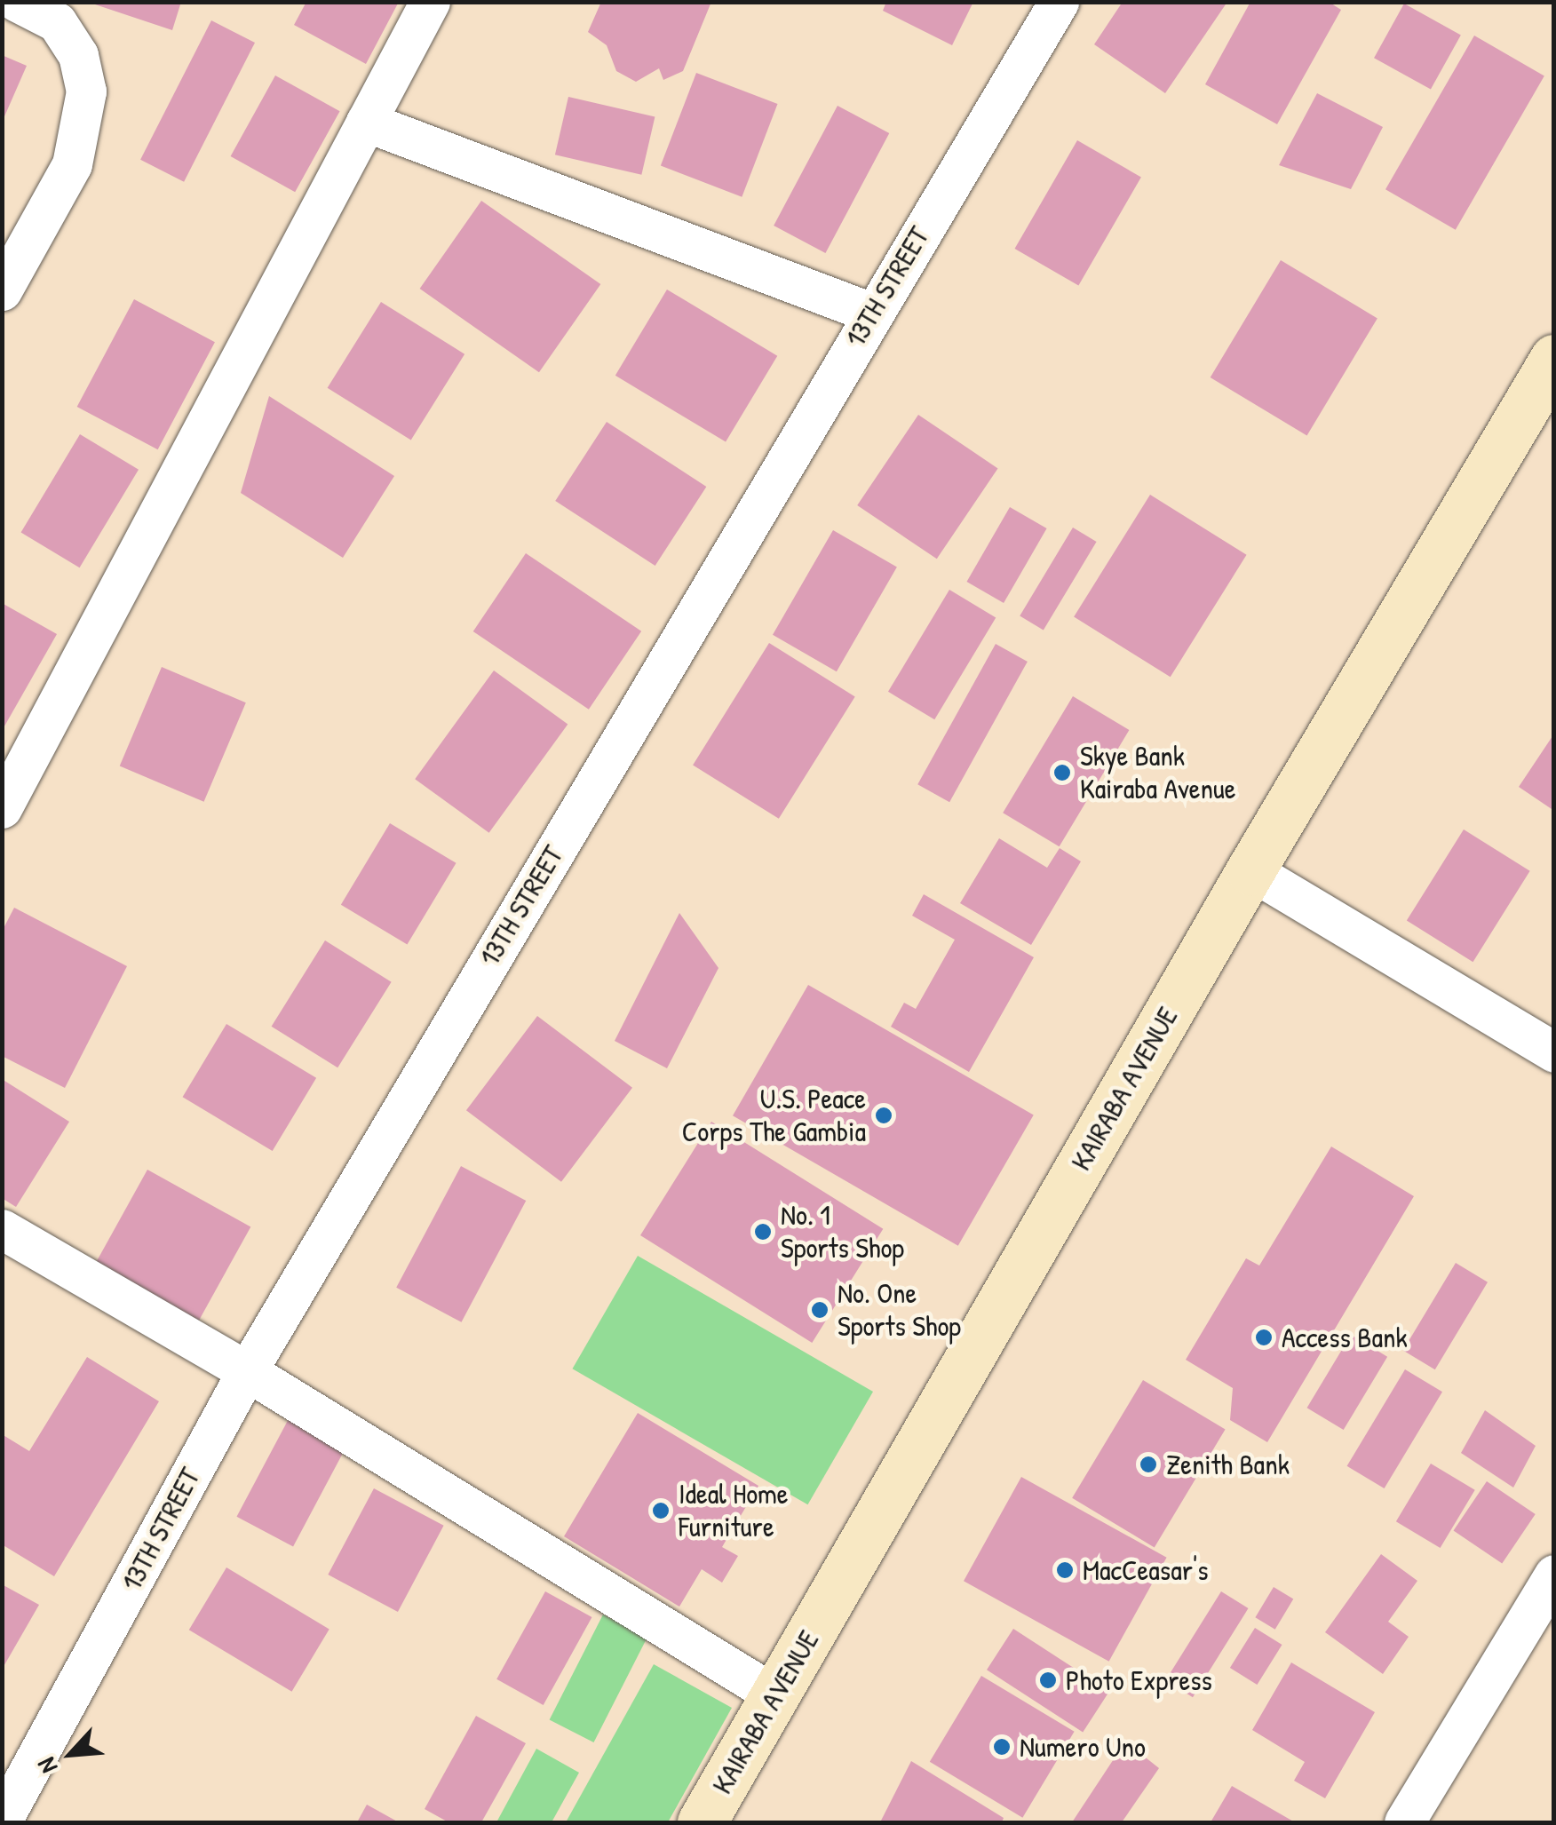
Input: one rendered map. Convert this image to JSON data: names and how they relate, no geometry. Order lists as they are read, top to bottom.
{
  "streets": {
    "street": ["13TH STREET", "KAIRABA AVENUE"]
  },
  "places": [
    "Skye Bank Kairaba Avenue",
    "U.S. Peace Corps The Gambia",
    "No. 1 Sports Shop",
    "No. One Sports Shop",
    "Access Bank",
    "Zenith Bank",
    "Ideal Home Furniture",
    "MacCeasar's",
    "Photo Express",
    "Numero Uno"
  ],
  "north": "bottom left"
}
